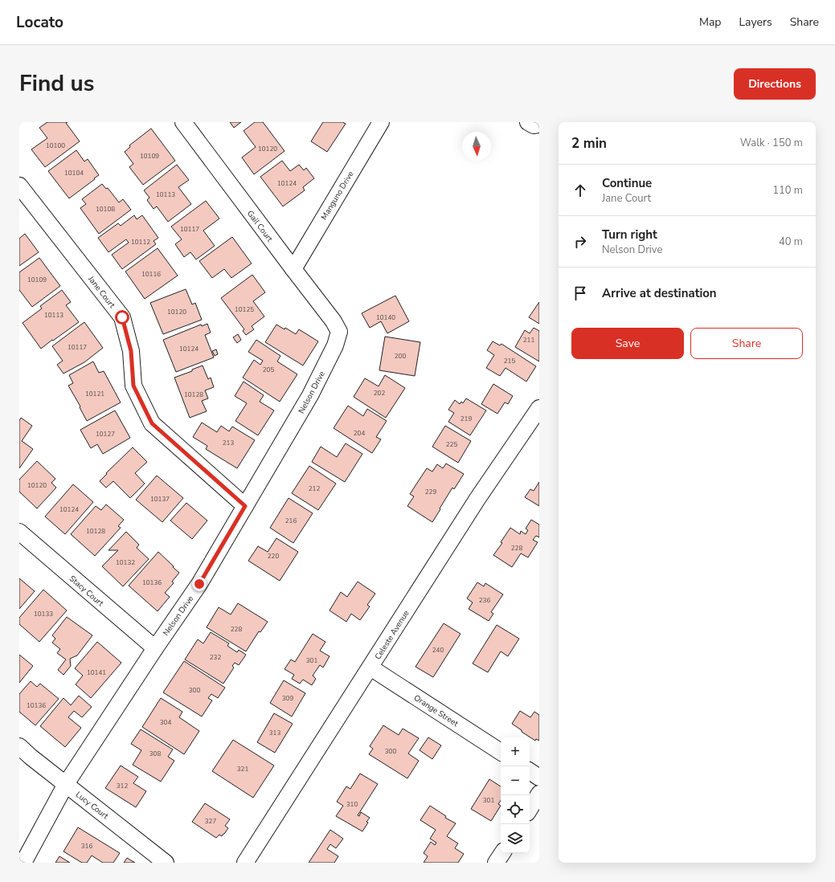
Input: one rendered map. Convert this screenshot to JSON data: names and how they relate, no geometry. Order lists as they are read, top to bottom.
{
  "streets": {
    "street": [
      "Manguno Drive",
      "Gail Court",
      "Jane Court",
      "Nelson Drive",
      "Stacy Court",
      "Celeste Avenue",
      "Orange Street",
      "Lucy Court"
    ]
  },
  "crossings": [
    ["Manguno Drive", "Gail Court"],
    ["Gail Court", "Nelson Drive"],
    ["Jane Court", "Nelson Drive"],
    ["Nelson Drive", "Stacy Court"],
    ["Nelson Drive", "Lucy Court"],
    ["Celeste Avenue", "Orange Street"]
  ],
  "house_numbers": [
    "10100",
    "10120",
    "10109",
    "10104",
    "10124",
    "10113",
    "10108",
    "10117",
    "10112",
    "10116",
    "10109",
    "10125",
    "10120",
    "10113",
    "10140",
    "211",
    "10117",
    "10124",
    "200",
    "215",
    "205",
    "202",
    "10121",
    "10128",
    "219",
    "204",
    "10127",
    "213",
    "225",
    "10120",
    "212",
    "229",
    "10137",
    "10124",
    "216",
    "10128",
    "228",
    "220",
    "10132",
    "10136",
    "236",
    "10133",
    "228",
    "240",
    "232",
    "301",
    "10141",
    "300",
    "309",
    "10136",
    "304",
    "313",
    "300",
    "308",
    "321",
    "312",
    "301",
    "310",
    "327",
    "316"
  ],
  "north": "bottom",
  "page": {
    "header": "Locato",
    "nav": ["Map", "Layers", "Share"],
    "title": "Find us",
    "buttons": [
      "Directions",
      ["Save", "Share"]
    ],
    "heading": ["2 min", "Walk · 150 m"],
    "list": [
      ["Continue", "Jane Court", "110 m"],
      ["Turn right", "Nelson Drive", "40 m"],
      "Arrive at destination"
    ],
    "map_buttons": ["+", "−"]
  }
}
